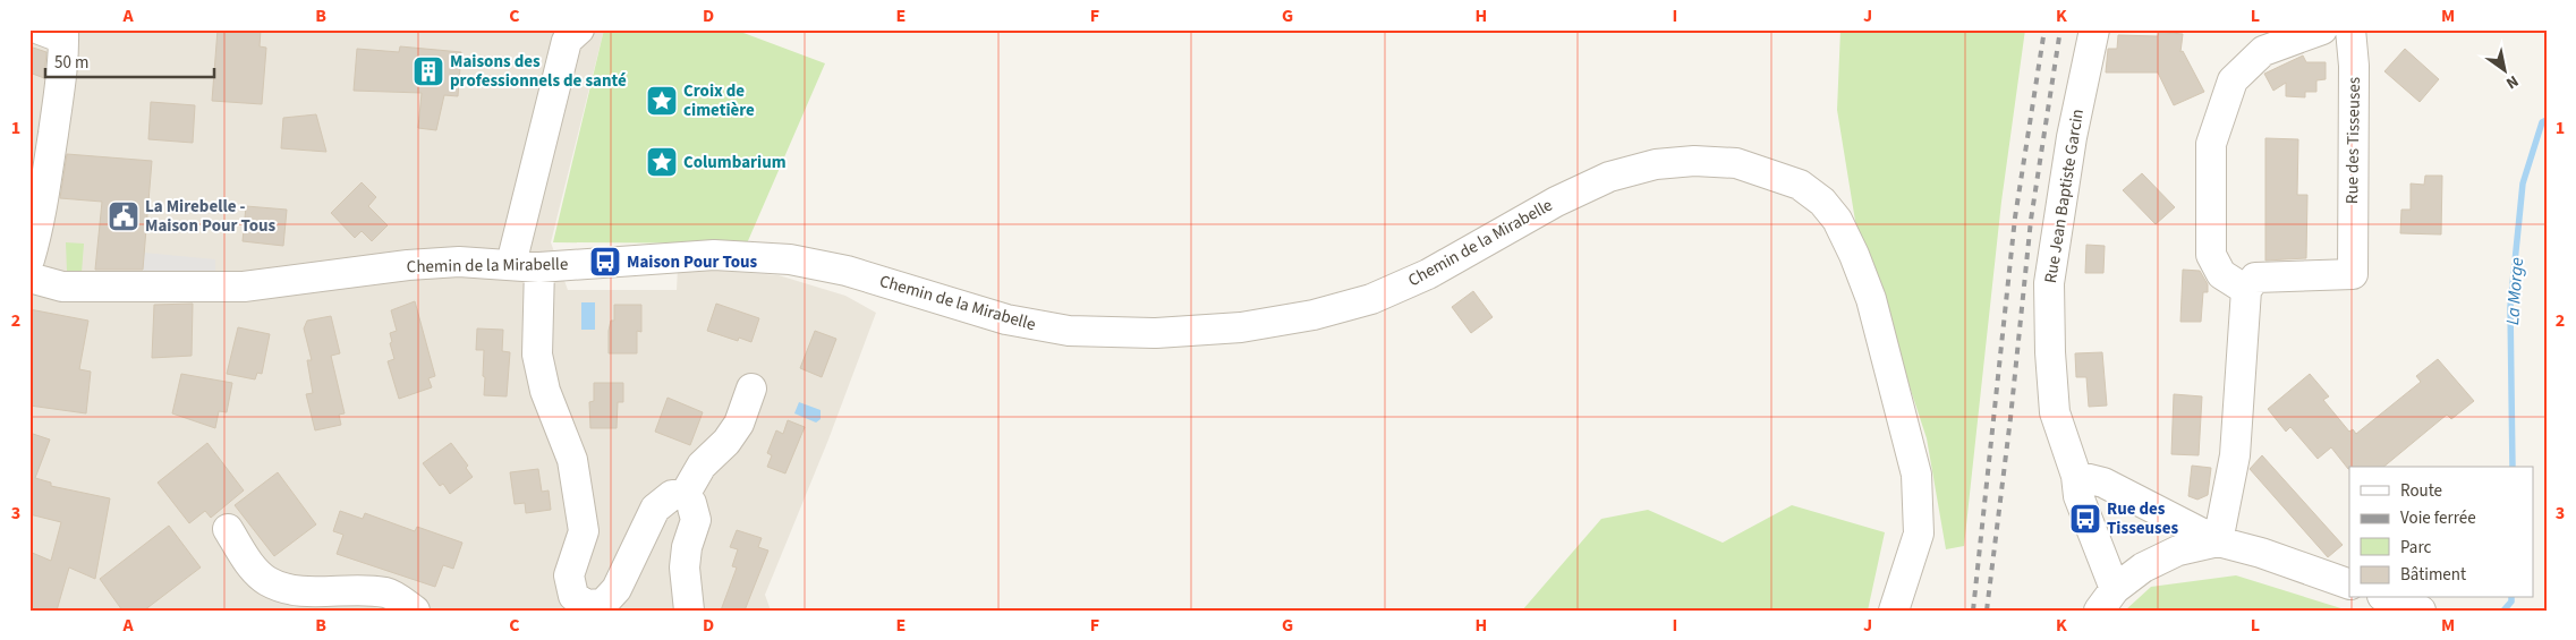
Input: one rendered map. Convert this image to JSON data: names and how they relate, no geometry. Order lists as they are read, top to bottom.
{
  "streets": {
    "street": ["Rue des Tisseuses", "Rue Jean Baptiste Garcin", "Chemin de la Mirabelle"]
  },
  "water": ["La Morge"],
  "places": {
    "building": ["Maisons des professionnels de santé"],
    "place": ["Croix de cimetière", "Columbarium"],
    "public building": ["La Mirebelle - Maison Pour Tous"],
    "bus stop": ["Maison Pour Tous", "Rue des Tisseuses"]
  },
  "legend": [
    "Route",
    "Voie ferrée",
    "Parc",
    "Bâtiment"
  ],
  "scale_bar": "50 m",
  "north": "bottom right",
  "grid": {
    "columns": [
      "A",
      "B",
      "C",
      "D",
      "E",
      "F",
      "G",
      "H",
      "I",
      "J",
      "K",
      "L",
      "M"
    ],
    "rows": ["1", "2", "3"]
  }
}
